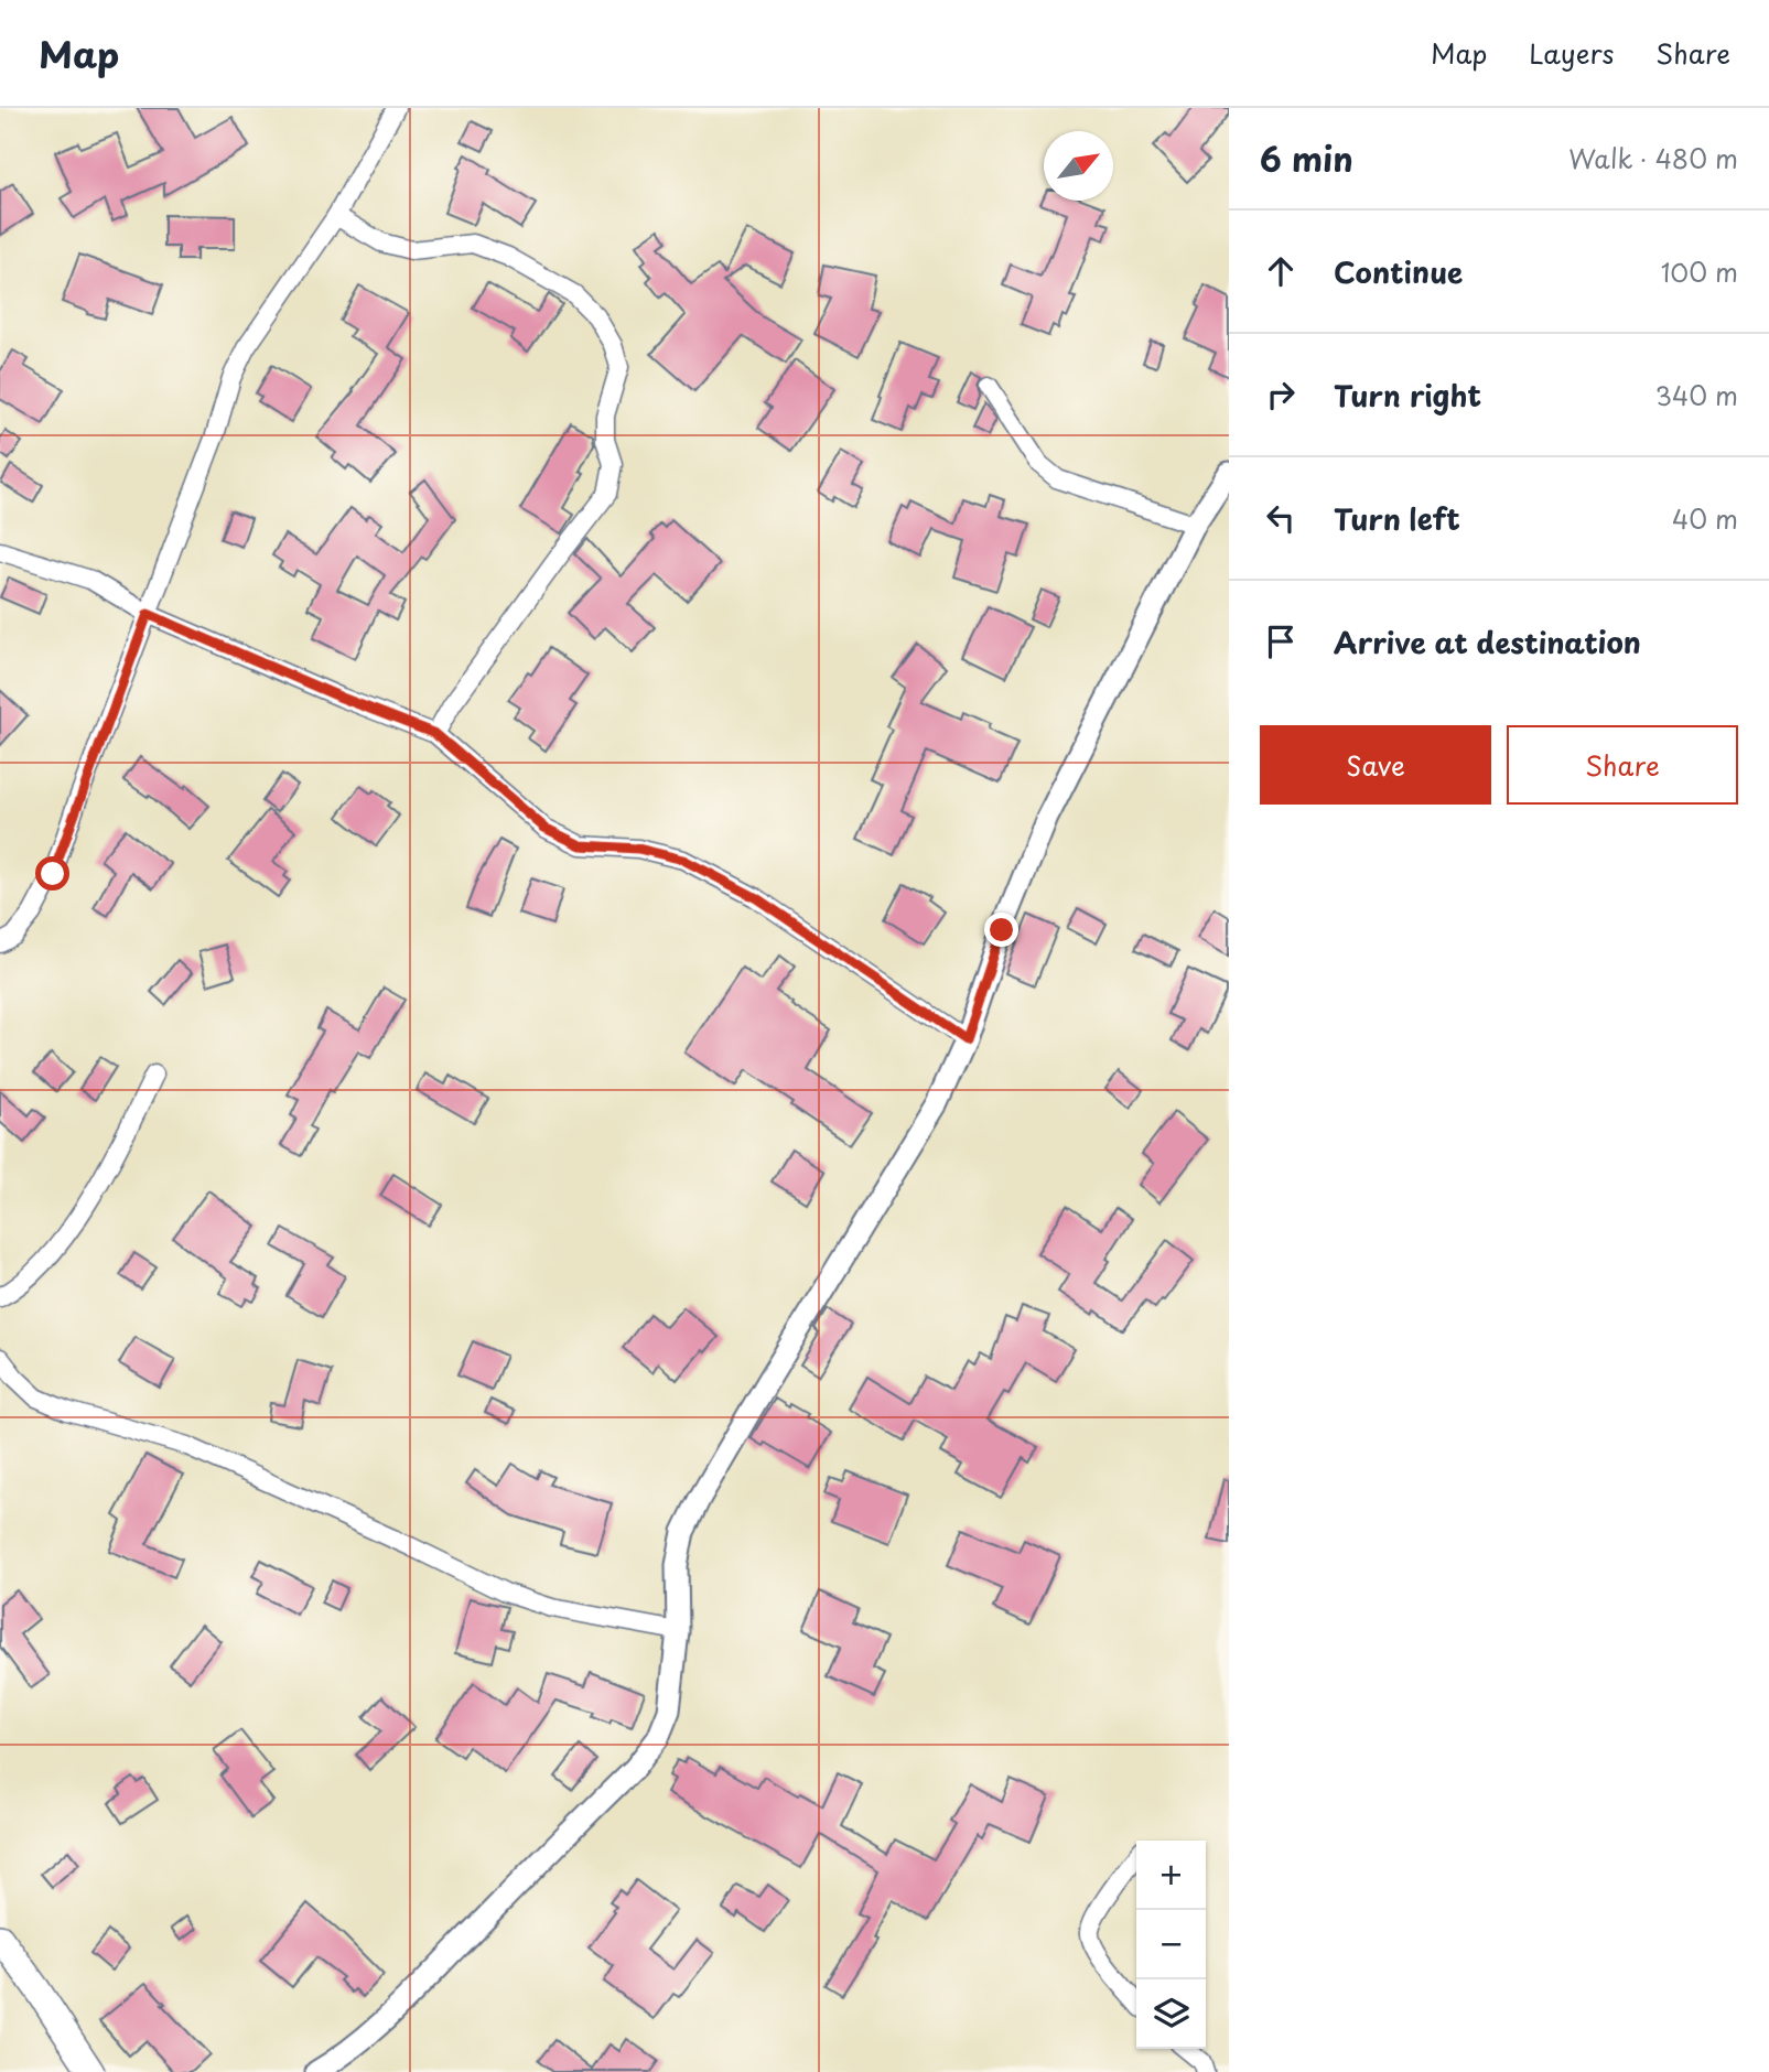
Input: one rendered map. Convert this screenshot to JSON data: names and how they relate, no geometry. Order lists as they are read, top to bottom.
{
  "north": "top right",
  "page": {
    "header": "Map",
    "nav": ["Map", "Layers", "Share"],
    "heading": ["6 min", "Walk · 480 m"],
    "list": [
      ["Continue", "100 m"],
      ["Turn right", "340 m"],
      ["Turn left", "40 m"],
      "Arrive at destination"
    ],
    "buttons": ["Save", "Share"],
    "map_buttons": ["+", "−"]
  }
}
